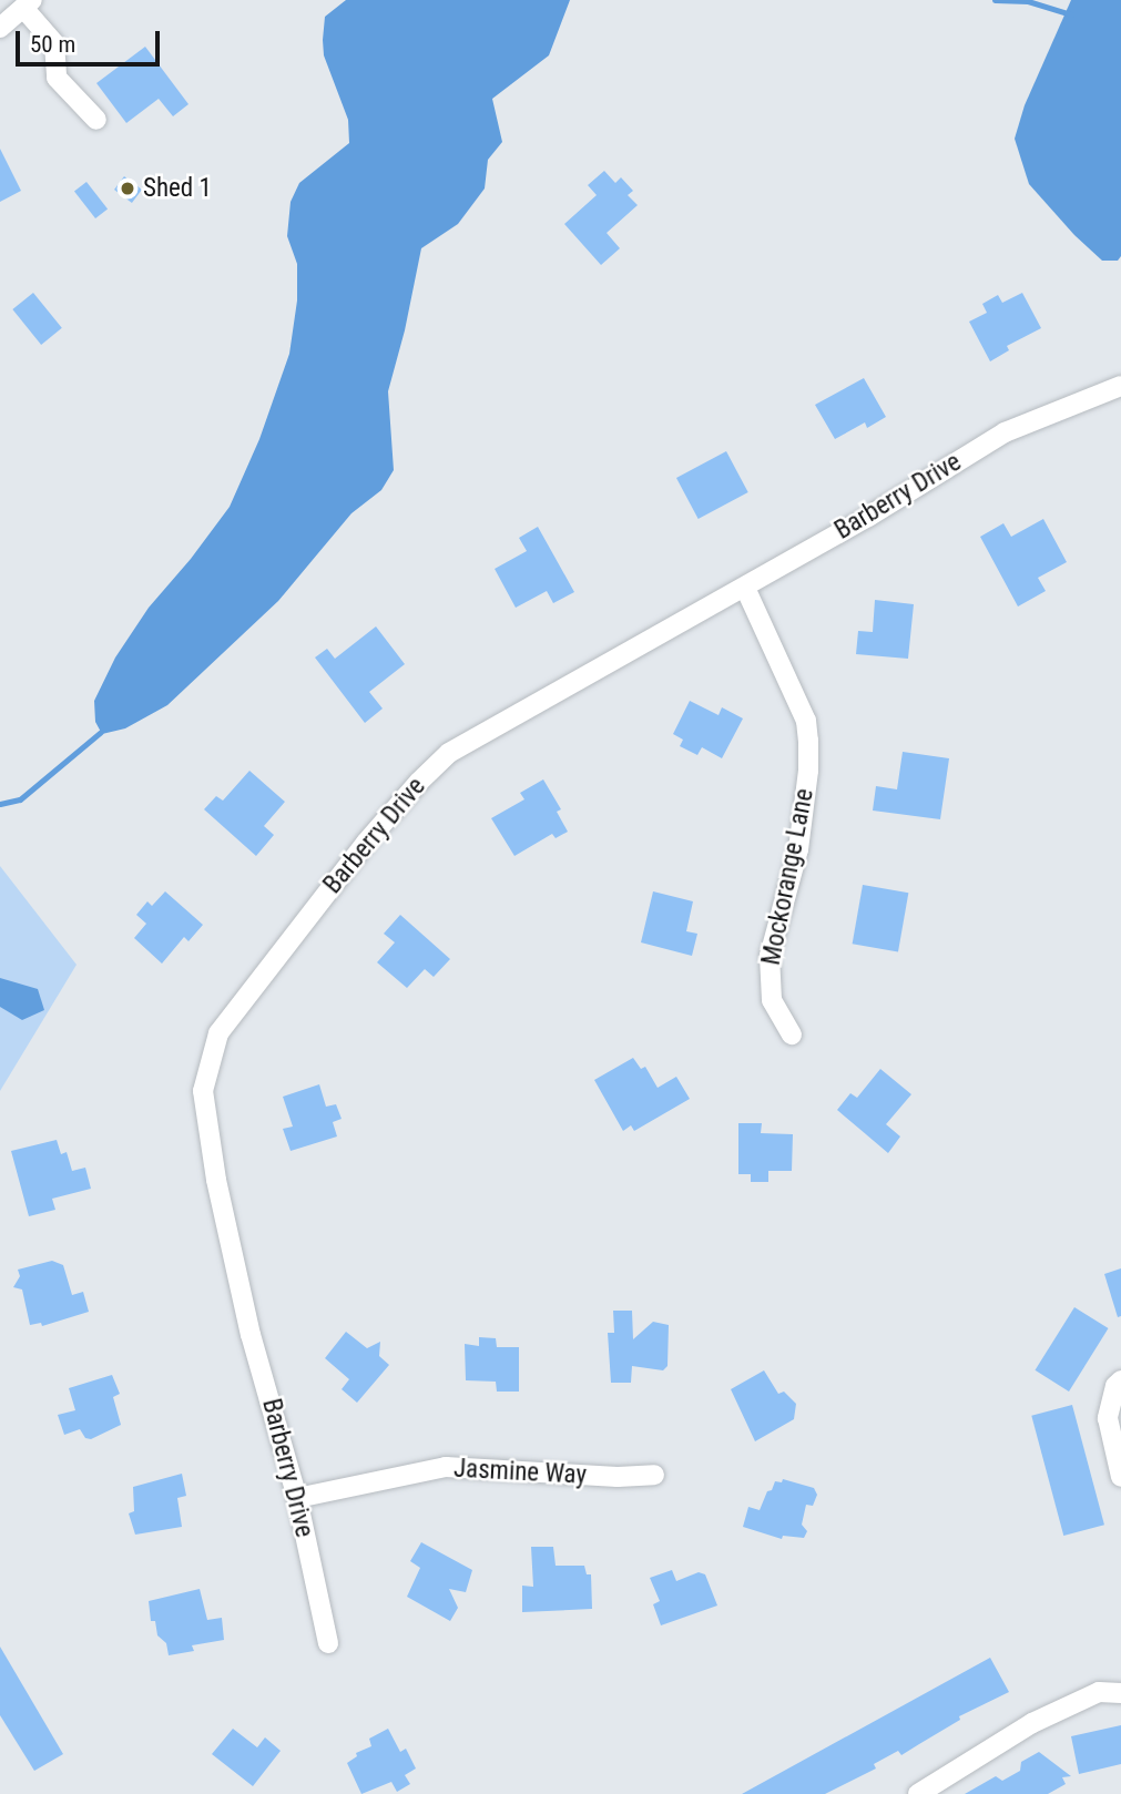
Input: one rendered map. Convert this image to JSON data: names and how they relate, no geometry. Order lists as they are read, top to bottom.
{
  "streets": {
    "street": ["Barberry Drive", "Mockorange Lane", "Jasmine Way"]
  },
  "crossings": [
    ["Barberry Drive", "Mockorange Lane"],
    ["Barberry Drive", "Jasmine Way"]
  ],
  "places": ["Shed 1"],
  "scale_bar": "50 m"
}
